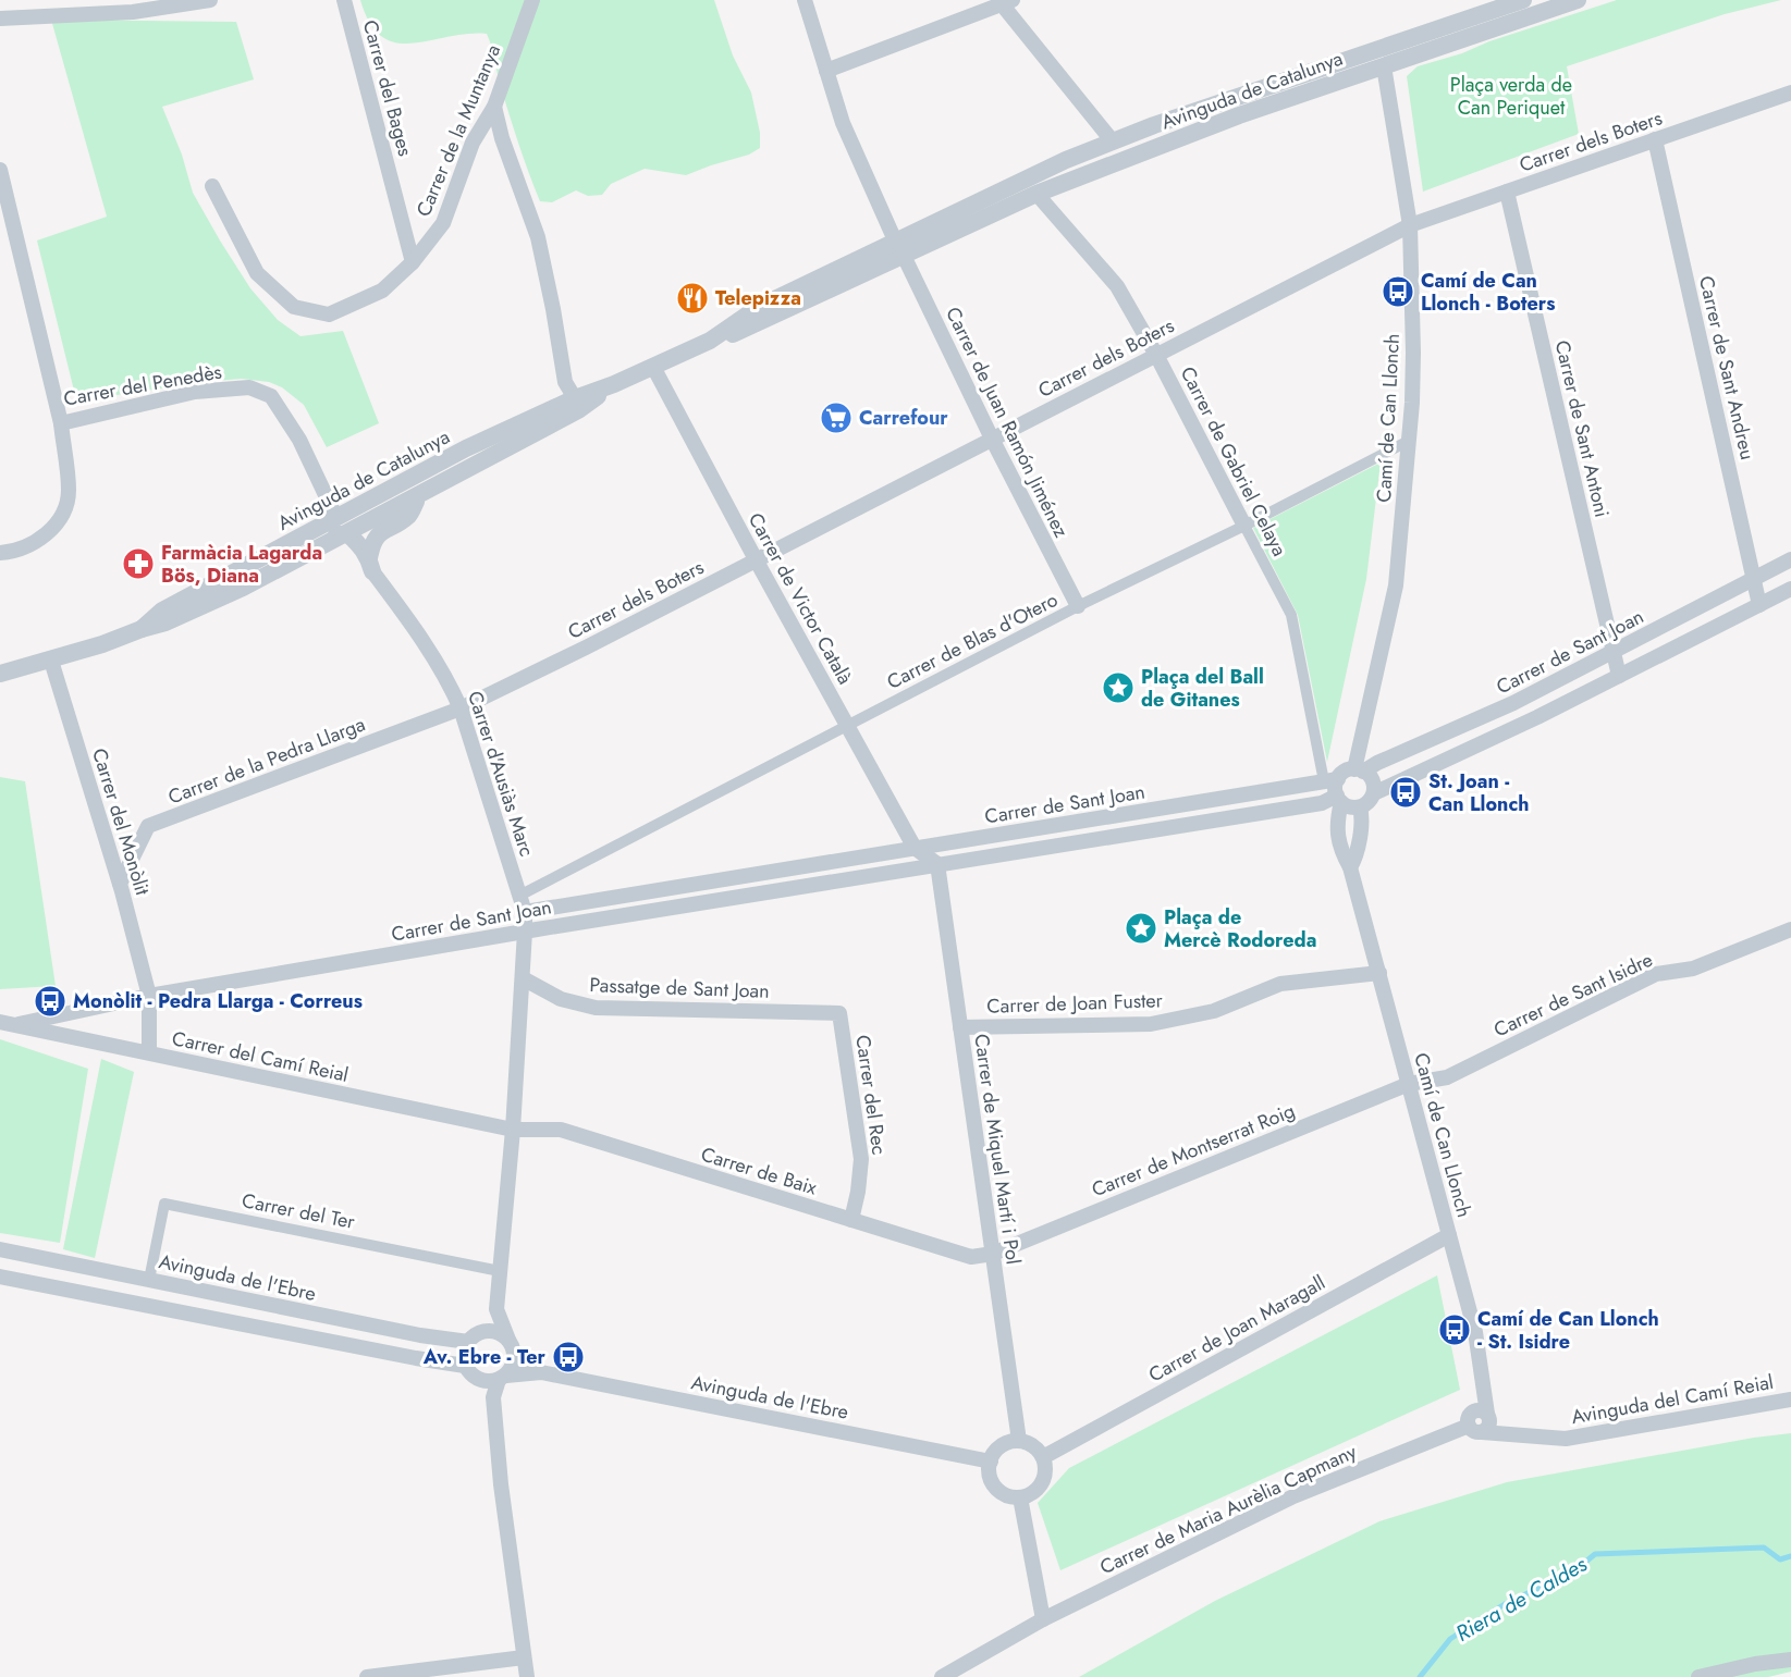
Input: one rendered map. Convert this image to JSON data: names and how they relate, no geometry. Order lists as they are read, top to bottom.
{
  "streets": {
    "street": [
      "Carrer del Bages",
      "Avinguda de Catalunya",
      "Carrer de la Muntanya",
      "Carrer dels Boters",
      "Carrer de Sant Andreu",
      "Carrer del Penedès",
      "Camí de Can Llonch",
      "Carrer de Juan Ramón Jiménez",
      "Carrer de Sant Antoni",
      "Carrer de Gabriel Celaya",
      "Carrer de Victor Català",
      "Carrer de Blas d'Otero",
      "Carrer de Sant Joan",
      "Carrer de la Pedra Llarga",
      "Carrer d'Ausiàs Marc",
      "Carrer del Monòlit",
      "Passatge de Sant Joan",
      "Carrer de Sant Isidre",
      "Carrer de Joan Fuster",
      "Carrer del Camí Reial",
      "Carrer del Rec",
      "Carrer de Miquel Martí i Pol",
      "Carrer de Montserrat Roig",
      "Carrer de Baix",
      "Carrer del Ter",
      "Avinguda de l'Ebre",
      "Carrer de Joan Maragall",
      "Avinguda del Camí Reial",
      "Carrer de Maria Aurèlia Capmany"
    ]
  },
  "crossings": [
    ["Carrer del Bages", "Carrer de la Muntanya"],
    ["Avinguda de Catalunya", "Carrer del Penedès"],
    ["Avinguda de Catalunya", "Camí de Can Llonch"],
    ["Avinguda de Catalunya", "Carrer de Juan Ramón Jiménez"],
    ["Avinguda de Catalunya", "Carrer de Gabriel Celaya"],
    ["Avinguda de Catalunya", "Carrer de Victor Català"],
    ["Avinguda de Catalunya", "Carrer del Monòlit"],
    ["Carrer dels Boters", "Carrer de Sant Andreu"],
    ["Carrer dels Boters", "Camí de Can Llonch"],
    ["Carrer dels Boters", "Carrer de Juan Ramón Jiménez"],
    ["Carrer dels Boters", "Carrer de Sant Antoni"],
    ["Carrer dels Boters", "Carrer de Gabriel Celaya"],
    ["Carrer dels Boters", "Carrer de Victor Català"],
    ["Carrer dels Boters", "Carrer de la Pedra Llarga"],
    ["Carrer dels Boters", "Carrer d'Ausiàs Marc"],
    ["Carrer de Sant Andreu", "Carrer de Sant Joan"],
    ["Camí de Can Llonch", "Carrer de Gabriel Celaya"],
    ["Camí de Can Llonch", "Carrer de Blas d'Otero"],
    ["Camí de Can Llonch", "Carrer de Sant Joan"],
    ["Camí de Can Llonch", "Carrer de Sant Isidre"],
    ["Camí de Can Llonch", "Carrer de Joan Fuster"],
    ["Camí de Can Llonch", "Carrer de Montserrat Roig"],
    ["Camí de Can Llonch", "Carrer de Joan Maragall"],
    ["Camí de Can Llonch", "Carrer de Maria Aurèlia Capmany"],
    ["Carrer de Juan Ramón Jiménez", "Carrer de Blas d'Otero"],
    ["Carrer de Sant Antoni", "Carrer de Sant Joan"],
    ["Carrer de Gabriel Celaya", "Carrer de Blas d'Otero"],
    ["Carrer de Gabriel Celaya", "Carrer de Sant Joan"],
    ["Carrer de Victor Català", "Carrer de Blas d'Otero"],
    ["Carrer de Victor Català", "Carrer de Sant Joan"],
    ["Carrer de Blas d'Otero", "Carrer d'Ausiàs Marc"],
    ["Carrer de Sant Joan", "Carrer d'Ausiàs Marc"],
    ["Carrer de Sant Joan", "Carrer del Monòlit"],
    ["Carrer de Sant Joan", "Carrer del Camí Reial"],
    ["Carrer de Sant Joan", "Carrer de Miquel Martí i Pol"],
    ["Carrer de la Pedra Llarga", "Carrer d'Ausiàs Marc"],
    ["Carrer de la Pedra Llarga", "Carrer del Monòlit"],
    ["Carrer d'Ausiàs Marc", "Passatge de Sant Joan"],
    ["Carrer d'Ausiàs Marc", "Carrer del Camí Reial"],
    ["Carrer d'Ausiàs Marc", "Carrer de Baix"],
    ["Carrer del Monòlit", "Carrer del Camí Reial"],
    ["Passatge de Sant Joan", "Carrer del Rec"],
    ["Carrer de Sant Isidre", "Carrer de Montserrat Roig"],
    ["Carrer de Joan Fuster", "Carrer de Miquel Martí i Pol"],
    ["Carrer del Camí Reial", "Carrer de Baix"],
    ["Carrer del Rec", "Carrer de Baix"],
    ["Carrer de Miquel Martí i Pol", "Carrer de Montserrat Roig"],
    ["Carrer de Miquel Martí i Pol", "Carrer de Baix"],
    ["Carrer de Miquel Martí i Pol", "Avinguda de l'Ebre"],
    ["Carrer de Miquel Martí i Pol", "Carrer de Joan Maragall"],
    ["Carrer de Montserrat Roig", "Carrer de Baix"],
    ["Carrer del Ter", "Avinguda de l'Ebre"],
    ["Avinguda de l'Ebre", "Carrer de Joan Maragall"],
    ["Avinguda del Camí Reial", "Carrer de Maria Aurèlia Capmany"]
  ],
  "water": ["Riera de Caldes"],
  "parks": ["Plaça verda de Can Periquet"],
  "places": {
    "bus stop": [
      "Camí de Can Llonch - Boters",
      "St. Joan - Can Llonch",
      "Monòlit - Pedra Llarga - Correus",
      "Camí de Can Llonch - St. Isidre",
      "Av. Ebre - Ter"
    ],
    "restaurant": ["Telepizza"],
    "supermarket": ["Carrefour"],
    "pharmacy": ["Farmàcia Lagarda Bös, Diana"],
    "place": ["Plaça del Ball de Gitanes", "Plaça de Mercè Rodoreda"]
  }
}
